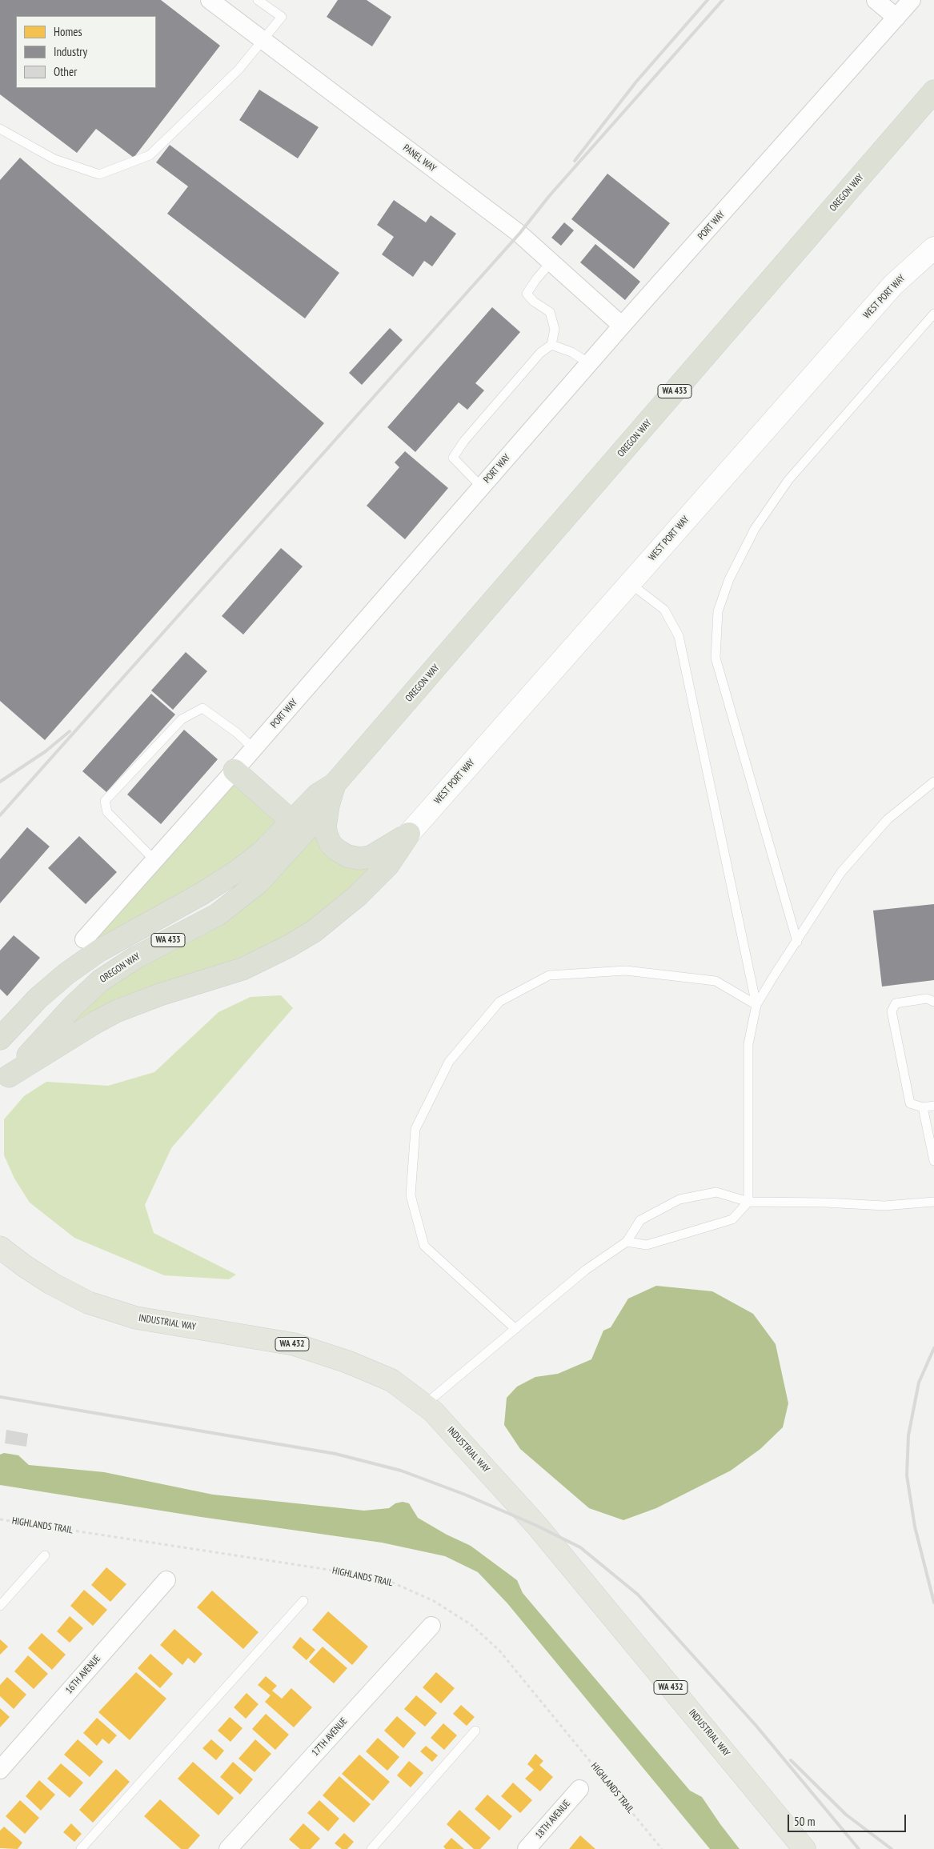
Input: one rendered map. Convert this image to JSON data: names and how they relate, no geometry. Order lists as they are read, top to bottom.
{
  "streets": {
    "highway": ["OREGON WAY", "WA 433"],
    "main road": ["INDUSTRIAL WAY", "WA 432"],
    "street": [
      "PANEL WAY",
      "PORT WAY",
      "WEST PORT WAY",
      "16TH AVENUE",
      "17TH AVENUE",
      "18TH AVENUE"
    ],
    "path": ["HIGHLANDS TRAIL"]
  },
  "crossings": [
    ["PANEL WAY", "PORT WAY"]
  ],
  "legend": ["Homes", "Industry", "Other"],
  "scale_bar": "50 m"
}
